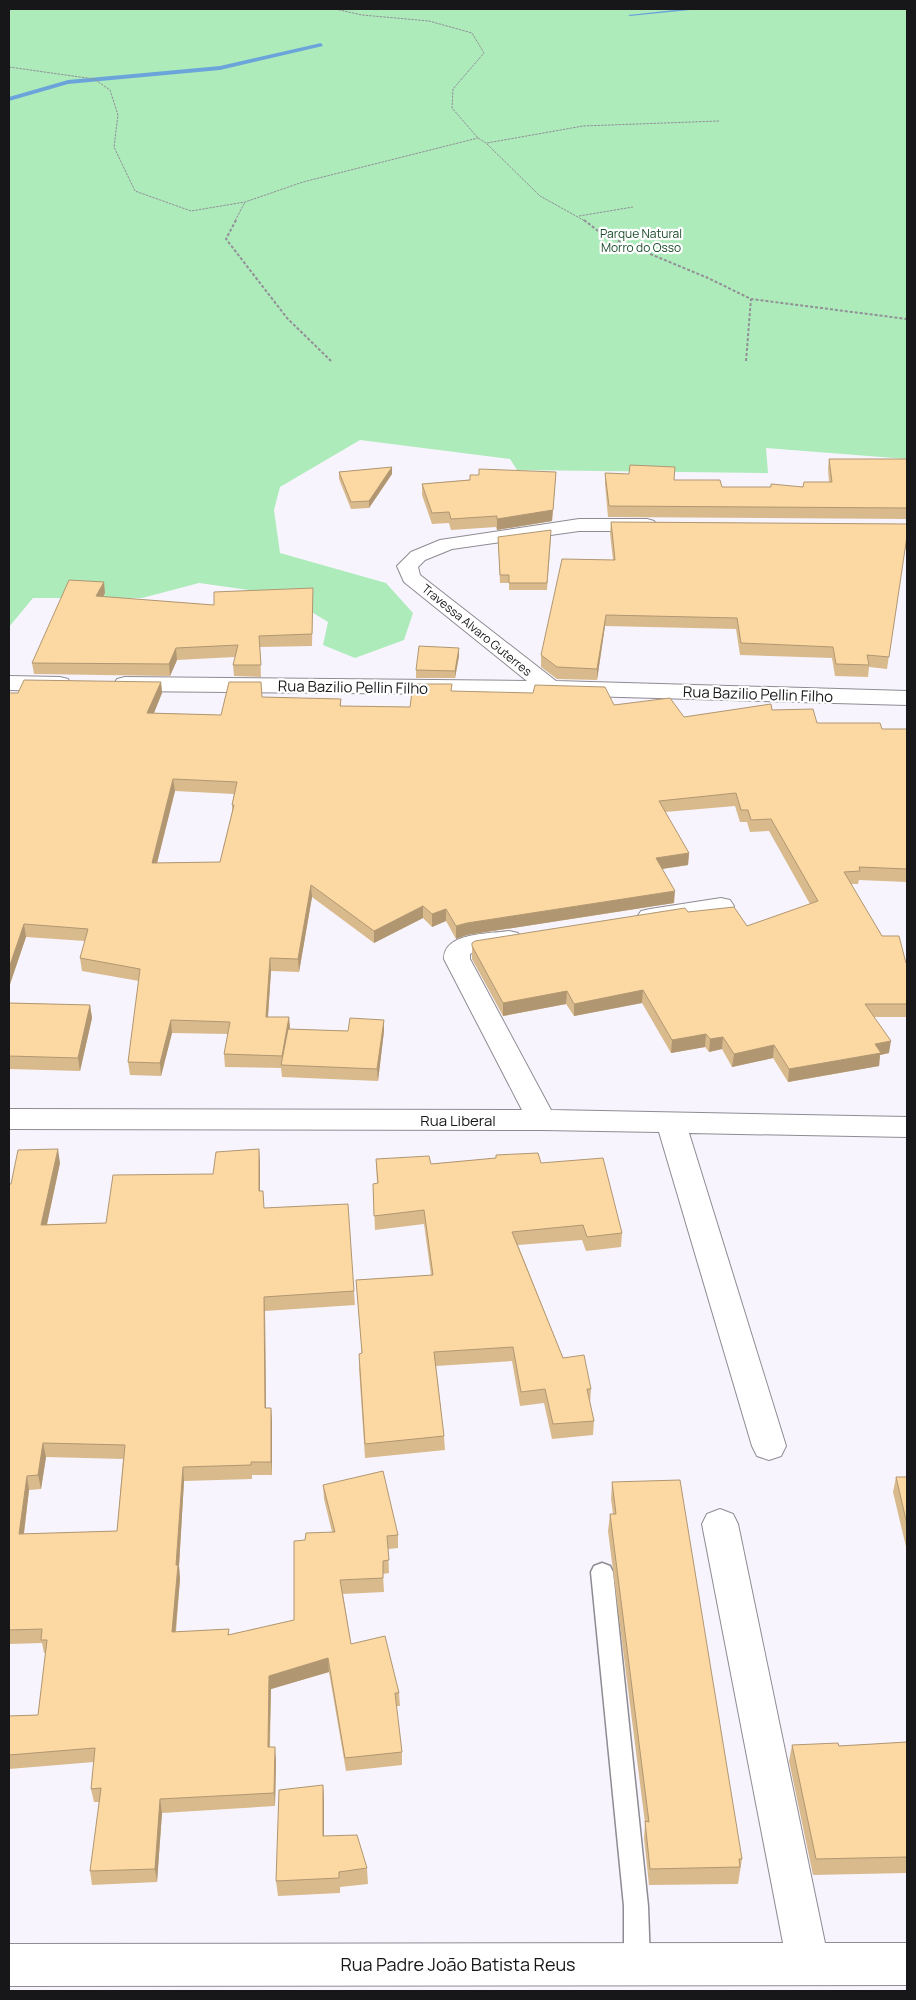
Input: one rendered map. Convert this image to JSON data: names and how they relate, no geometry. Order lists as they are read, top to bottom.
{
  "streets": {
    "street": [
      "Travessa Alvaro Guterres",
      "Rua Bazilio Pellin Filho",
      "Rua Liberal",
      "Rua Padre João Batista Reus"
    ]
  },
  "crossings": [
    ["Travessa Alvaro Guterres", "Rua Bazilio Pellin Filho"]
  ],
  "parks": ["Parque Natural Morro do Osso"]
}
